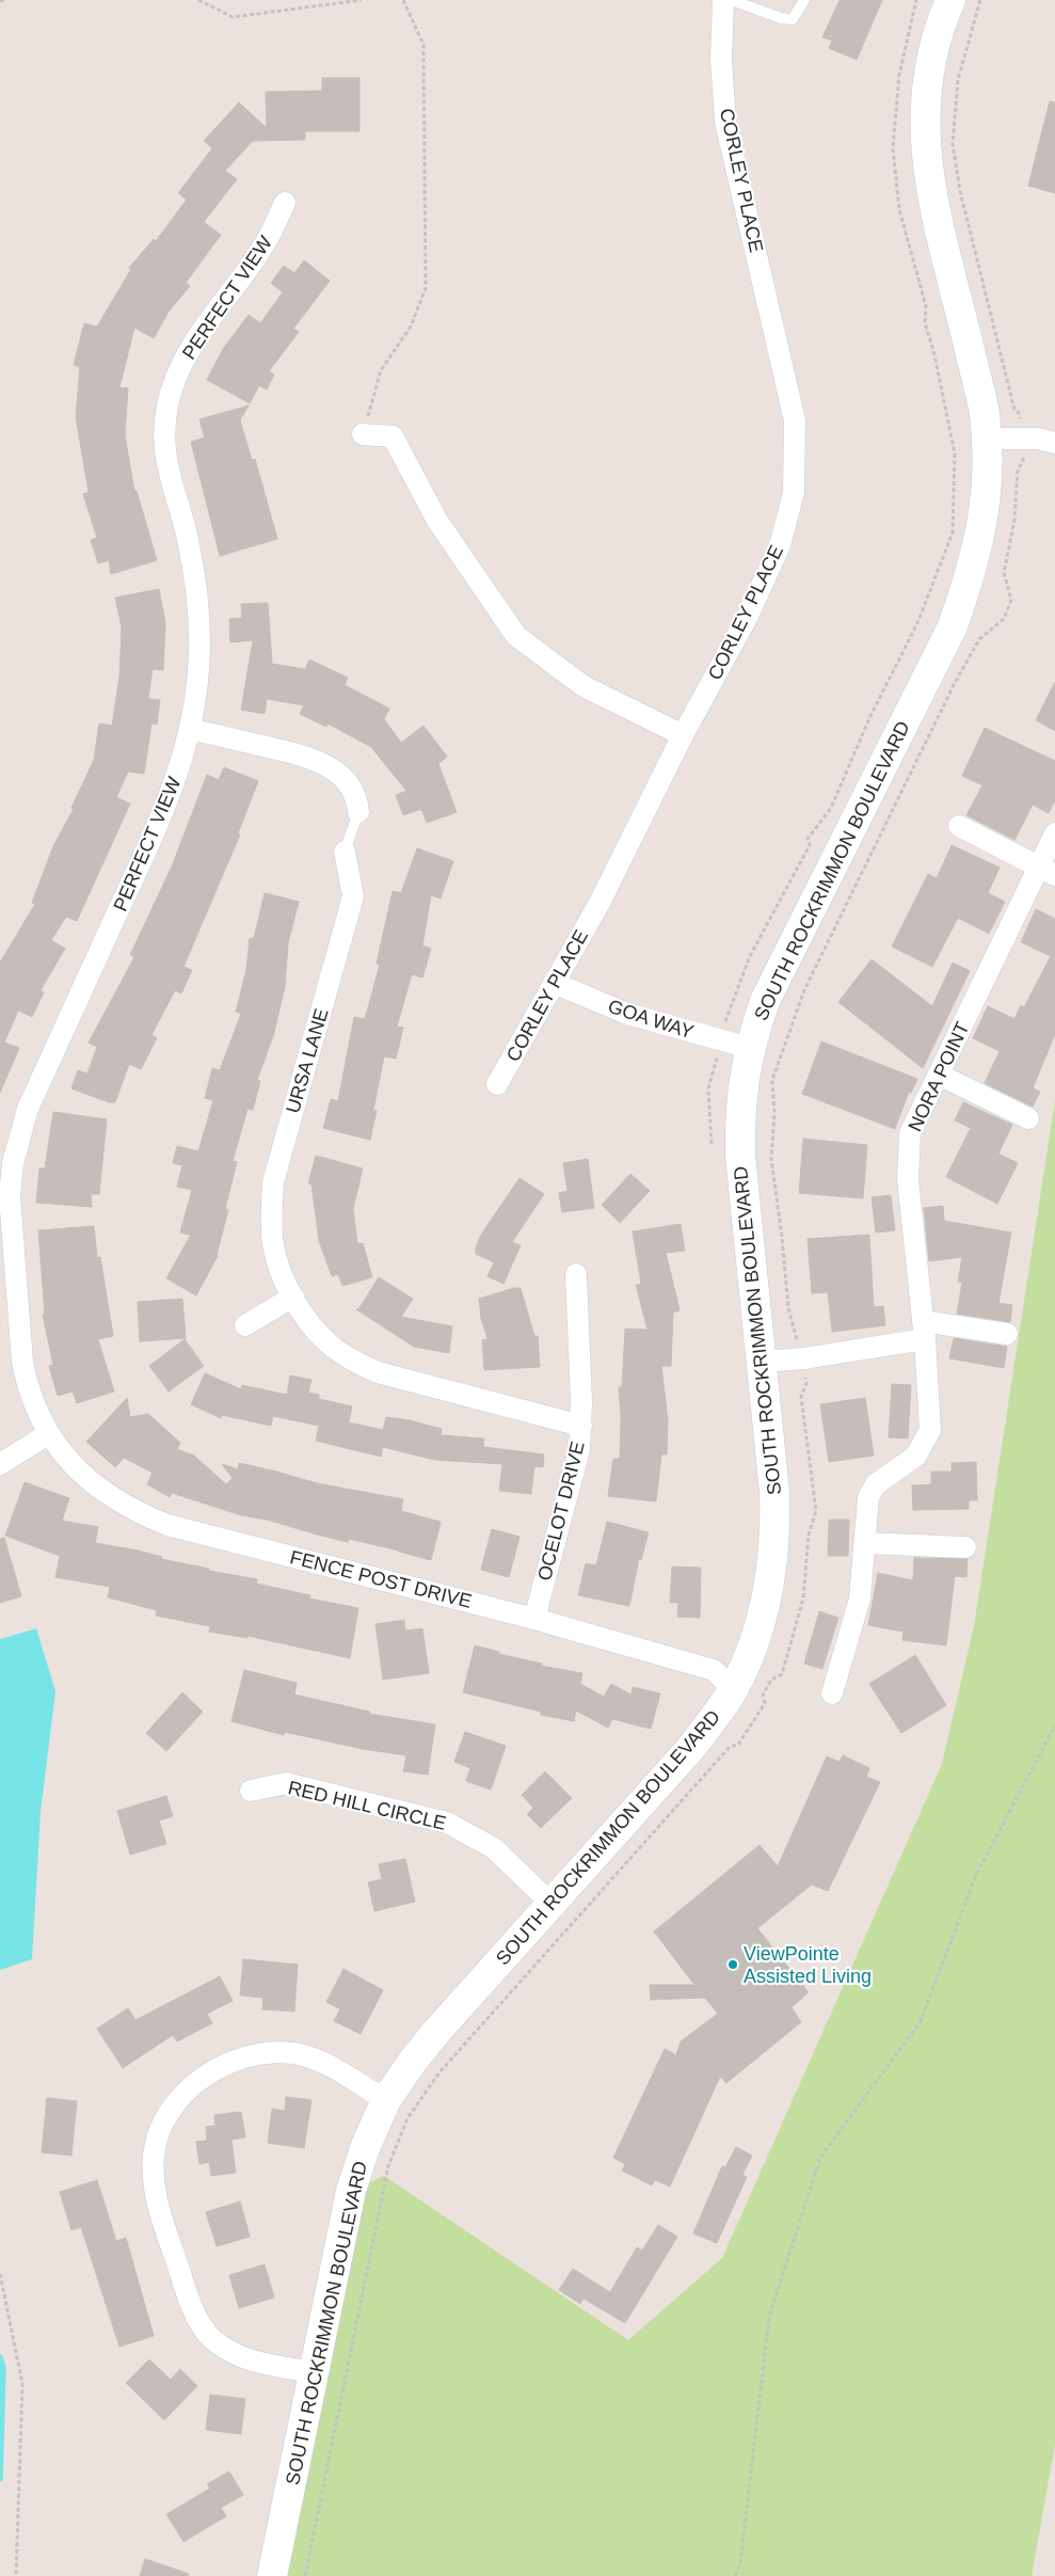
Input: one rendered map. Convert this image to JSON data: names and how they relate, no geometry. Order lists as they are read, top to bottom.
{
  "streets": {
    "main road": ["SOUTH ROCKRIMMON BOULEVARD"],
    "street": [
      "CORLEY PLACE",
      "PERFECT VIEW",
      "GOA WAY",
      "URSA LANE",
      "NORA POINT",
      "OCELOT DRIVE",
      "FENCE POST DRIVE",
      "RED HILL CIRCLE"
    ]
  },
  "crossings": [
    ["CORLEY PLACE", "GOA WAY"],
    ["PERFECT VIEW", "FENCE POST DRIVE"],
    ["SOUTH ROCKRIMMON BOULEVARD", "GOA WAY"],
    ["SOUTH ROCKRIMMON BOULEVARD", "FENCE POST DRIVE"],
    ["SOUTH ROCKRIMMON BOULEVARD", "RED HILL CIRCLE"],
    ["URSA LANE", "OCELOT DRIVE"],
    ["OCELOT DRIVE", "FENCE POST DRIVE"]
  ],
  "places": ["ViewPointe Assisted Living"]
}
